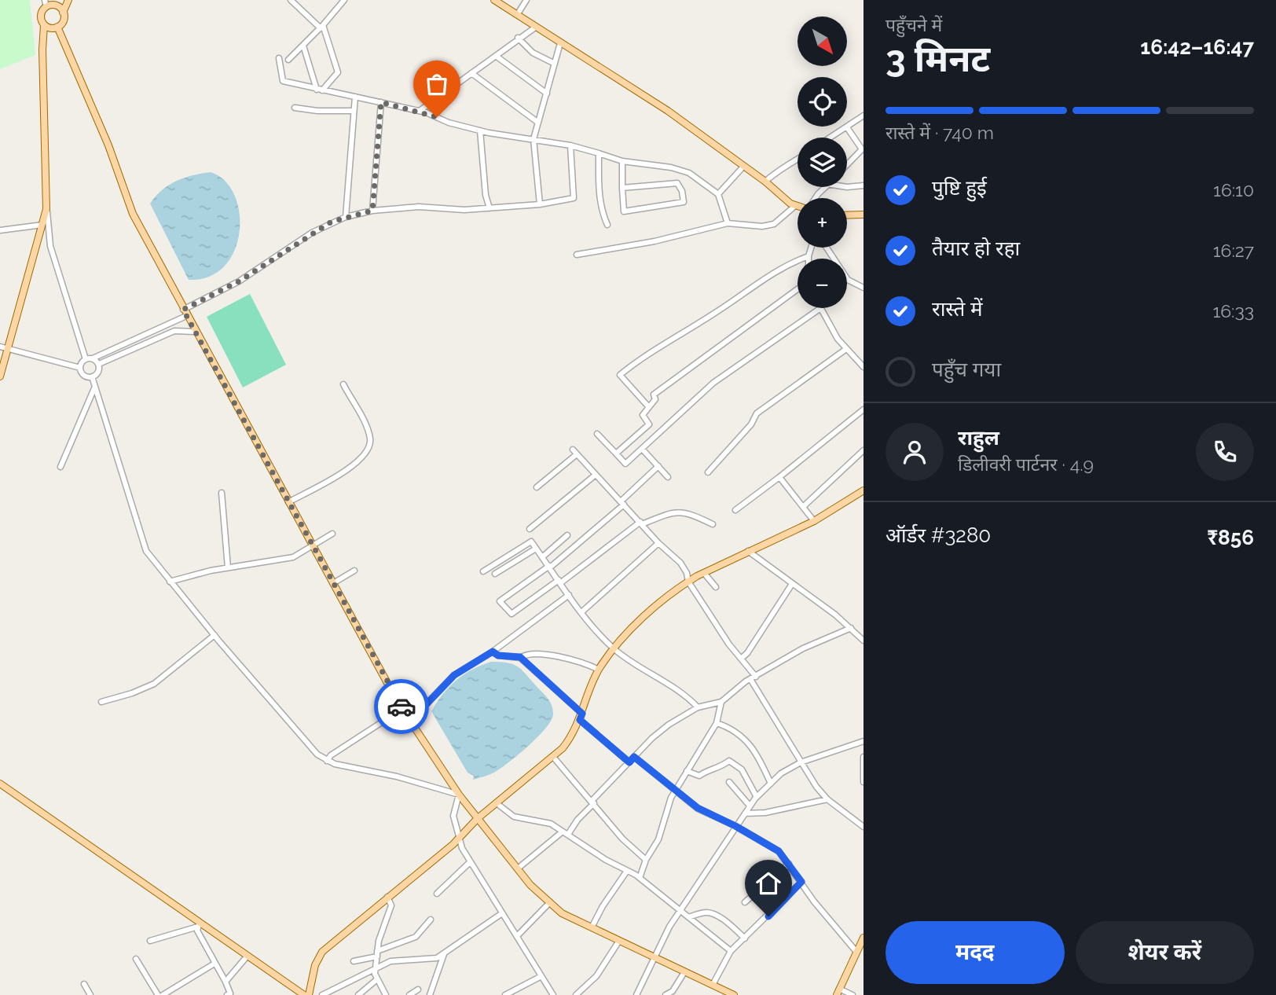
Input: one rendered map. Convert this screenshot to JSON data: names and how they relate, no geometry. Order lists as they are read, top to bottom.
{
  "north": "bottom right",
  "page": {
    "heading": ["3 मिनट", "पहुँचने में", "16:42–16:47"],
    "panel": [
      "राहुल",
      "डिलीवरी पार्टनर · 4.9",
      "ऑर्डर #3280",
      "₹856"
    ],
    "map_buttons": ["+", "−"],
    "bar": "रास्ते में · 740 m",
    "list": [
      ["पुष्टि हुई", "16:10"],
      ["तैयार हो रहा", "16:27"],
      ["रास्ते में", "16:33"],
      "पहुँच गया"
    ],
    "buttons": ["मदद", "शेयर करें"]
  }
}
